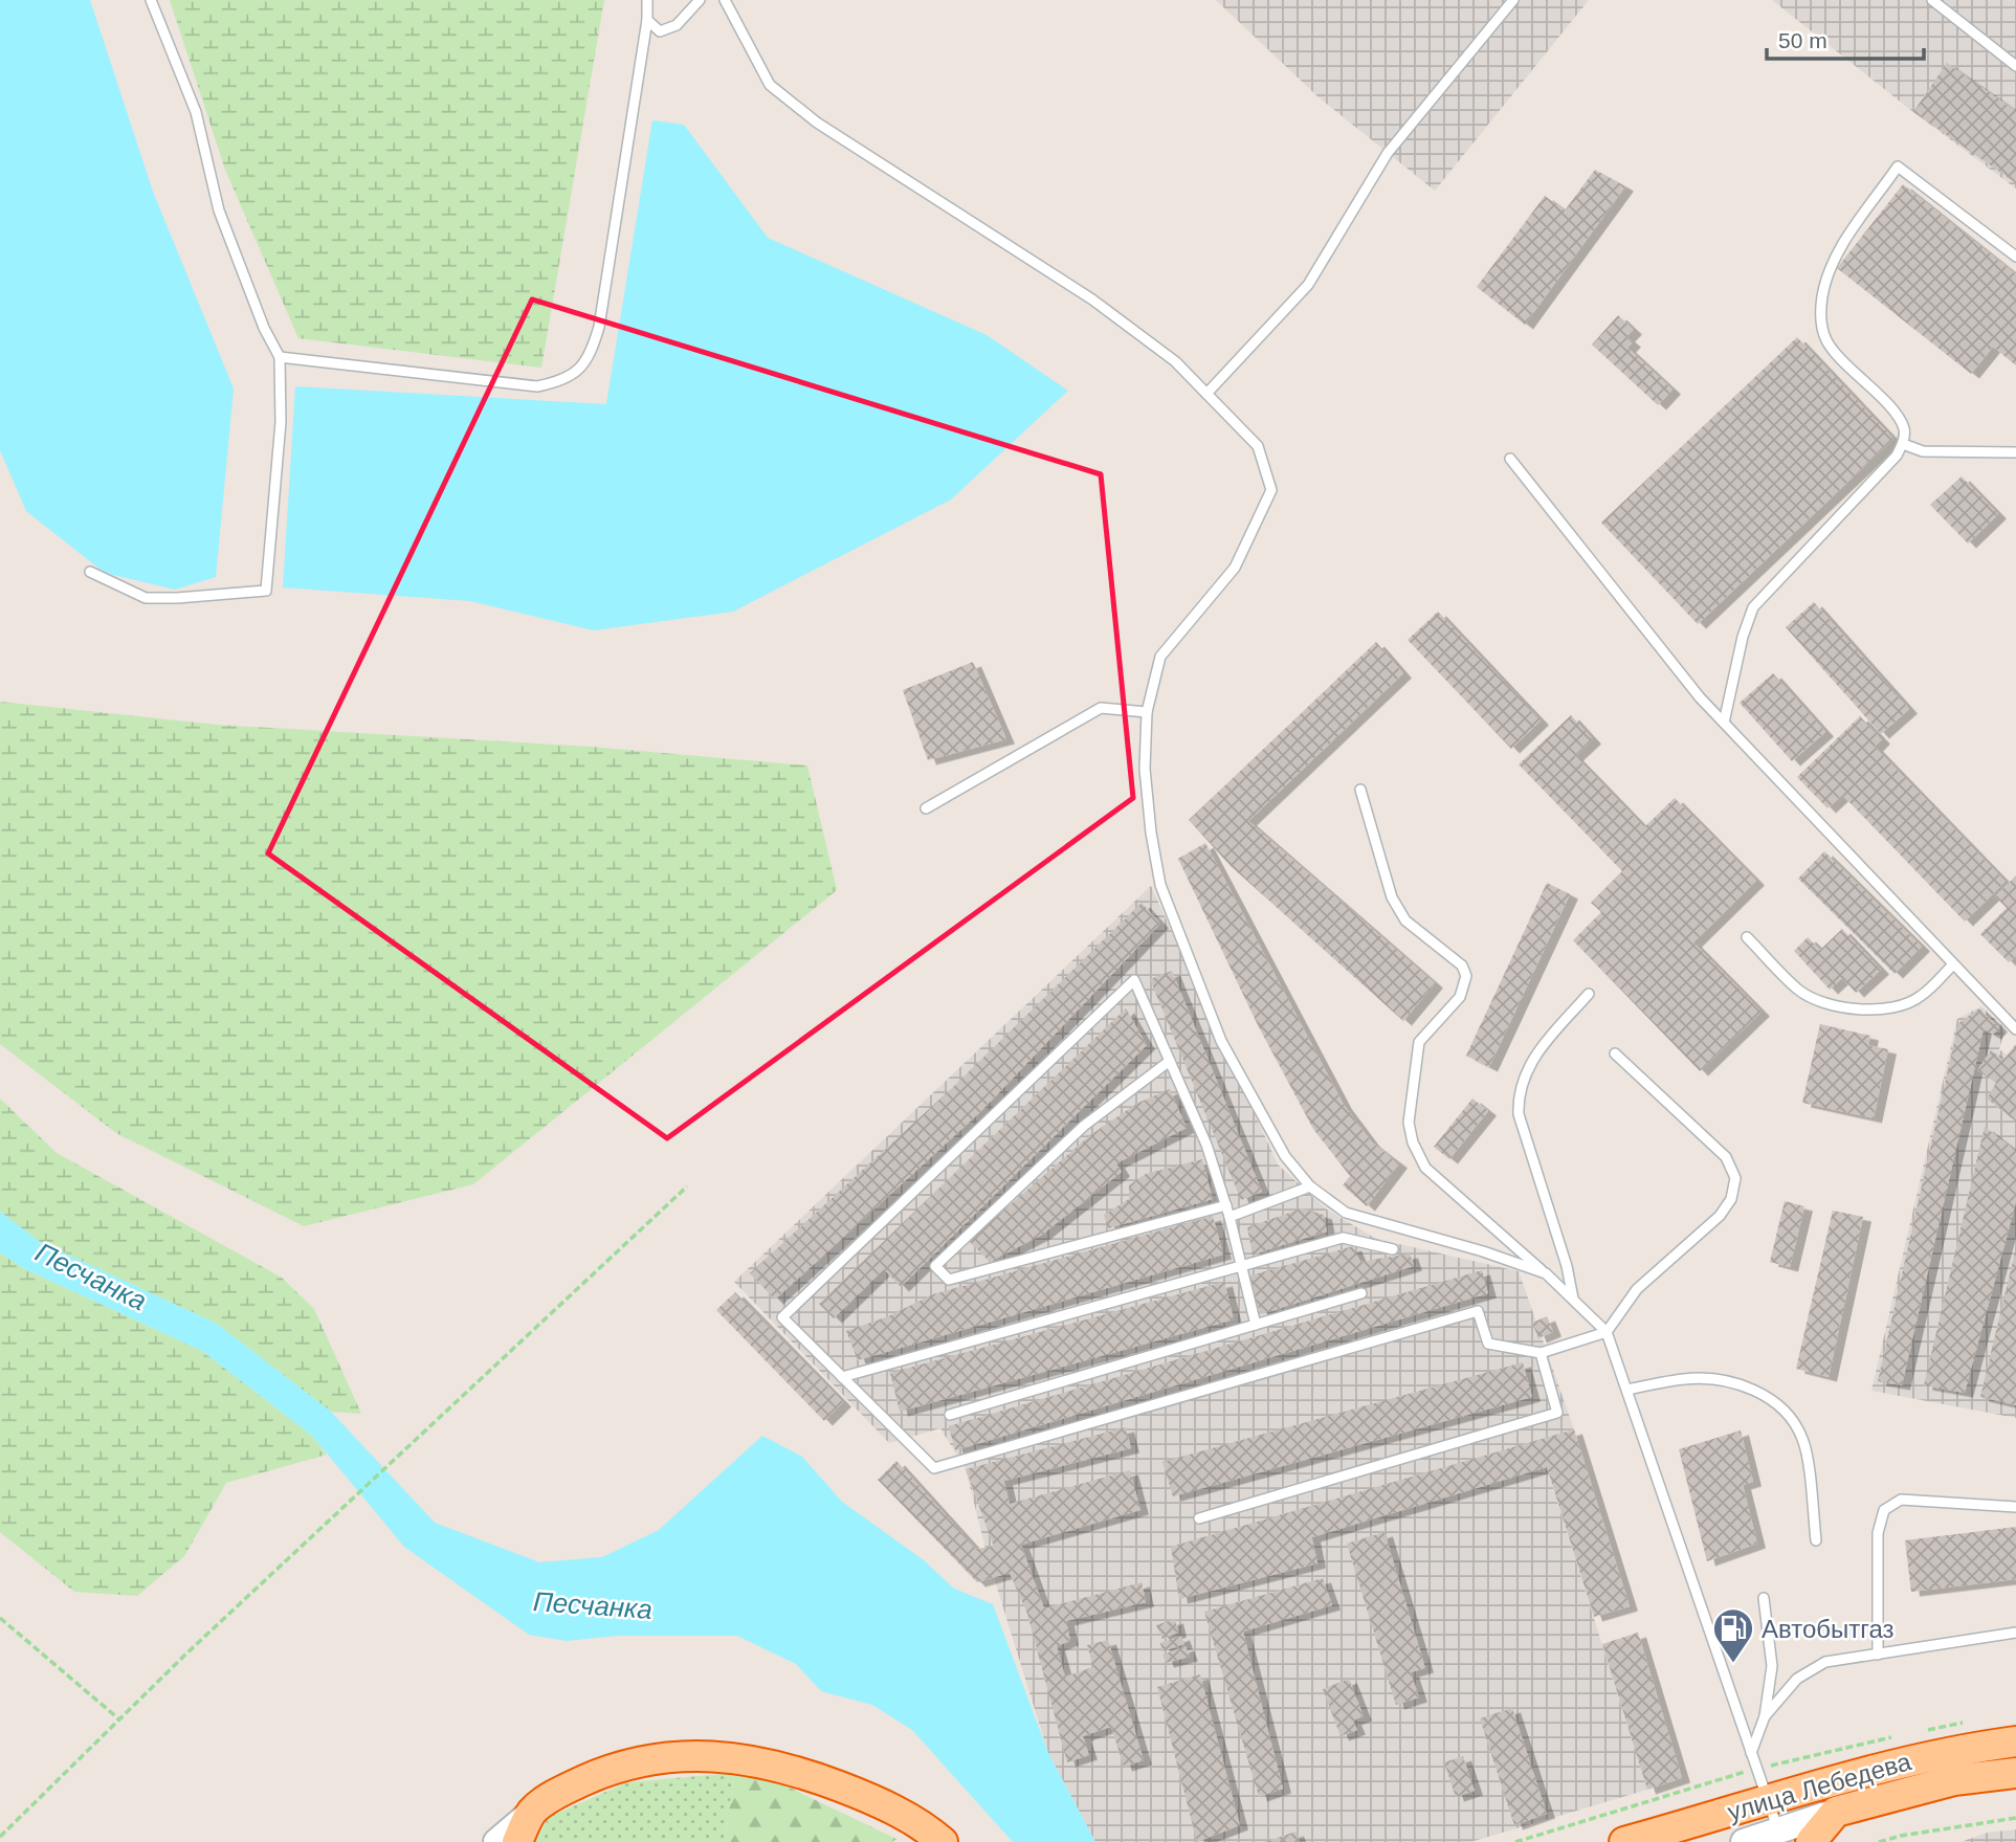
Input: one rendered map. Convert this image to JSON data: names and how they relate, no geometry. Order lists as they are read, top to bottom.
{
  "streets": {
    "highway": ["улица Лебедева"]
  },
  "water": ["Песчанка"],
  "places": {
    "fuel station": ["Автобытгаз"]
  },
  "scale_bar": "50 m"
}
